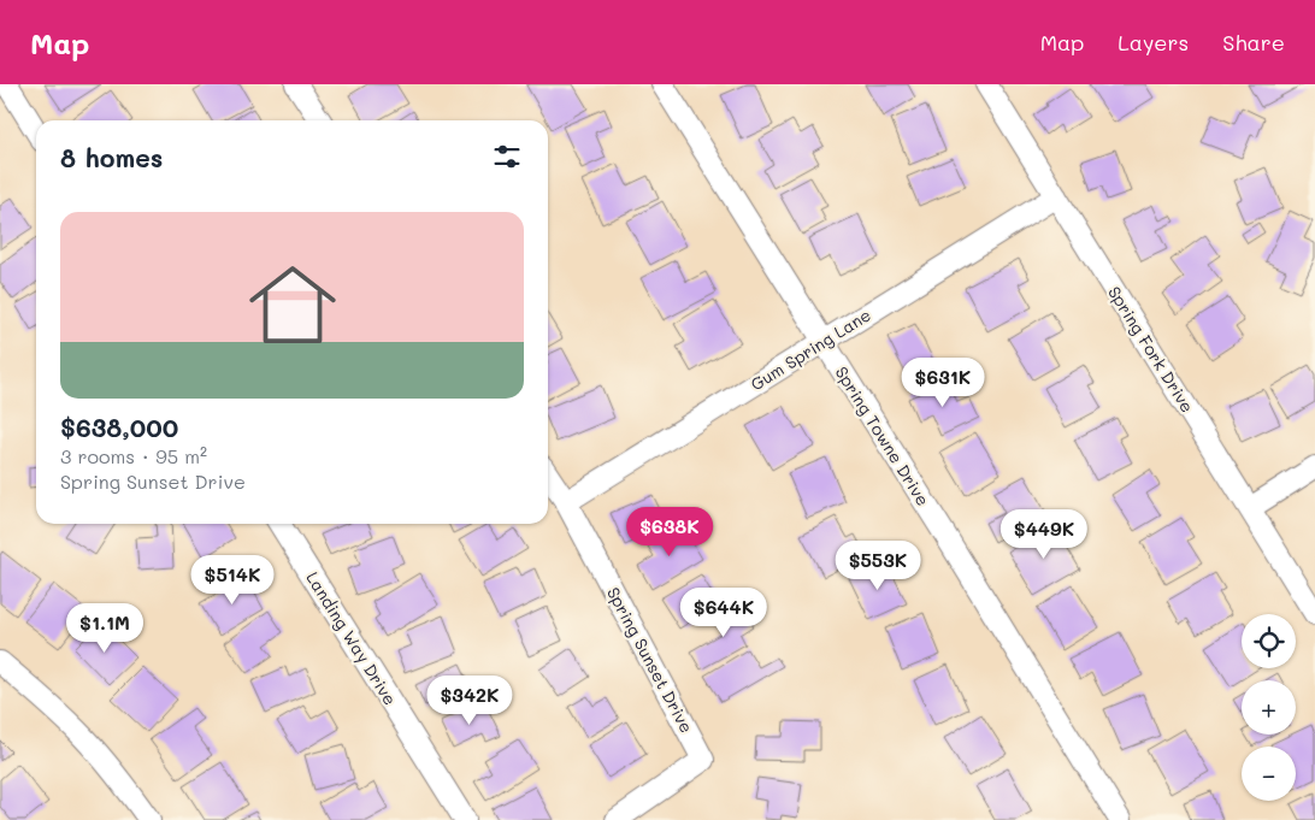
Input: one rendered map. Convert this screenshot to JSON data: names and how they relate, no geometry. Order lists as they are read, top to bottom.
{
  "streets": {
    "street": [
      "Gum Spring Lane",
      "Spring Fork Drive",
      "Spring Towne Drive",
      "Landing Way Drive",
      "Spring Sunset Drive"
    ]
  },
  "crossings": [
    ["Gum Spring Lane", "Spring Fork Drive"],
    ["Gum Spring Lane", "Spring Towne Drive"],
    ["Gum Spring Lane", "Spring Sunset Drive"]
  ],
  "page": {
    "header": "Map",
    "nav": ["Map", "Layers", "Share"],
    "heading": "8 homes",
    "list": [
      {
        "name": "$638,000",
        "note": "3 rooms · 95 m² · Spring Sunset Drive"
      }
    ],
    "price": [
      "$631K",
      "$638K",
      "$449K",
      "$553K",
      "$514K",
      "$644K",
      "$1.1M",
      "$342K"
    ],
    "map_buttons": ["+", "−"]
  }
}
